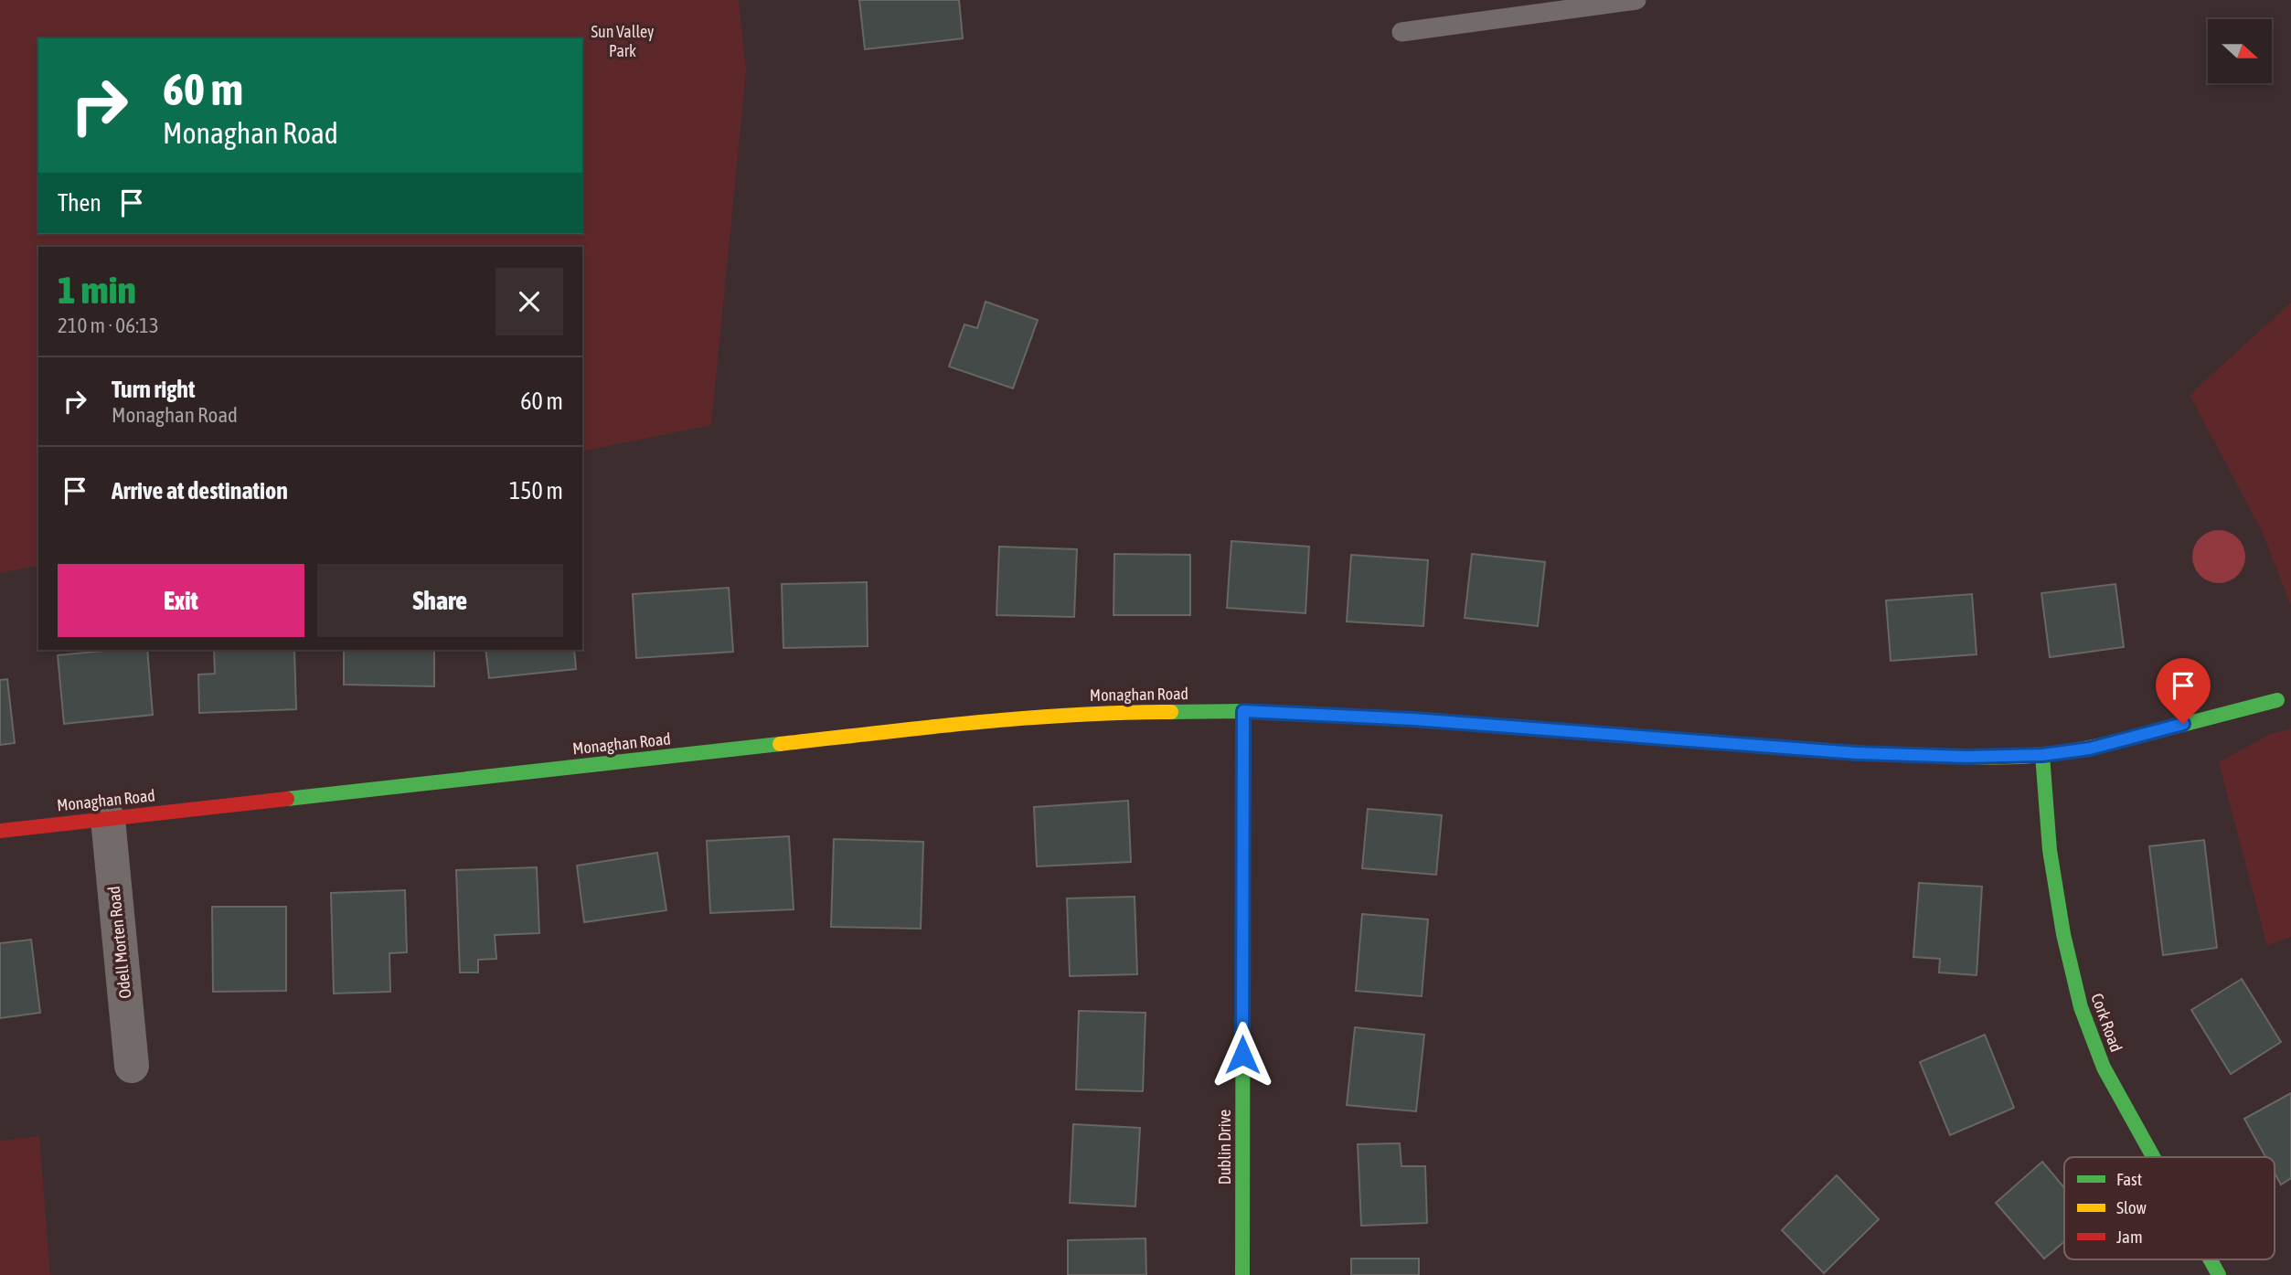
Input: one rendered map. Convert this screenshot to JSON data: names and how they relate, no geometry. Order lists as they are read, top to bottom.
{
  "streets": {
    "street": [
      "Monaghan Road",
      "Odell Morten Road",
      "Cork Road",
      "Dublin Drive"
    ]
  },
  "crossings": [
    ["Monaghan Road", "Odell Morten Road"],
    ["Monaghan Road", "Cork Road"],
    ["Monaghan Road", "Dublin Drive"]
  ],
  "parks": ["Sun Valley Park"],
  "legend": ["Fast", "Slow", "Jam"],
  "north": "right",
  "page": {
    "turn": ["60 m", "Monaghan Road"],
    "then": "Then",
    "heading": ["1 min", "210 m · 06:13"],
    "list": [
      {
        "name": "Turn right",
        "note": "Monaghan Road",
        "value": "60 m"
      },
      {
        "name": "Arrive at destination",
        "value": "150 m"
      }
    ],
    "buttons": ["Exit", "Share"]
  }
}
